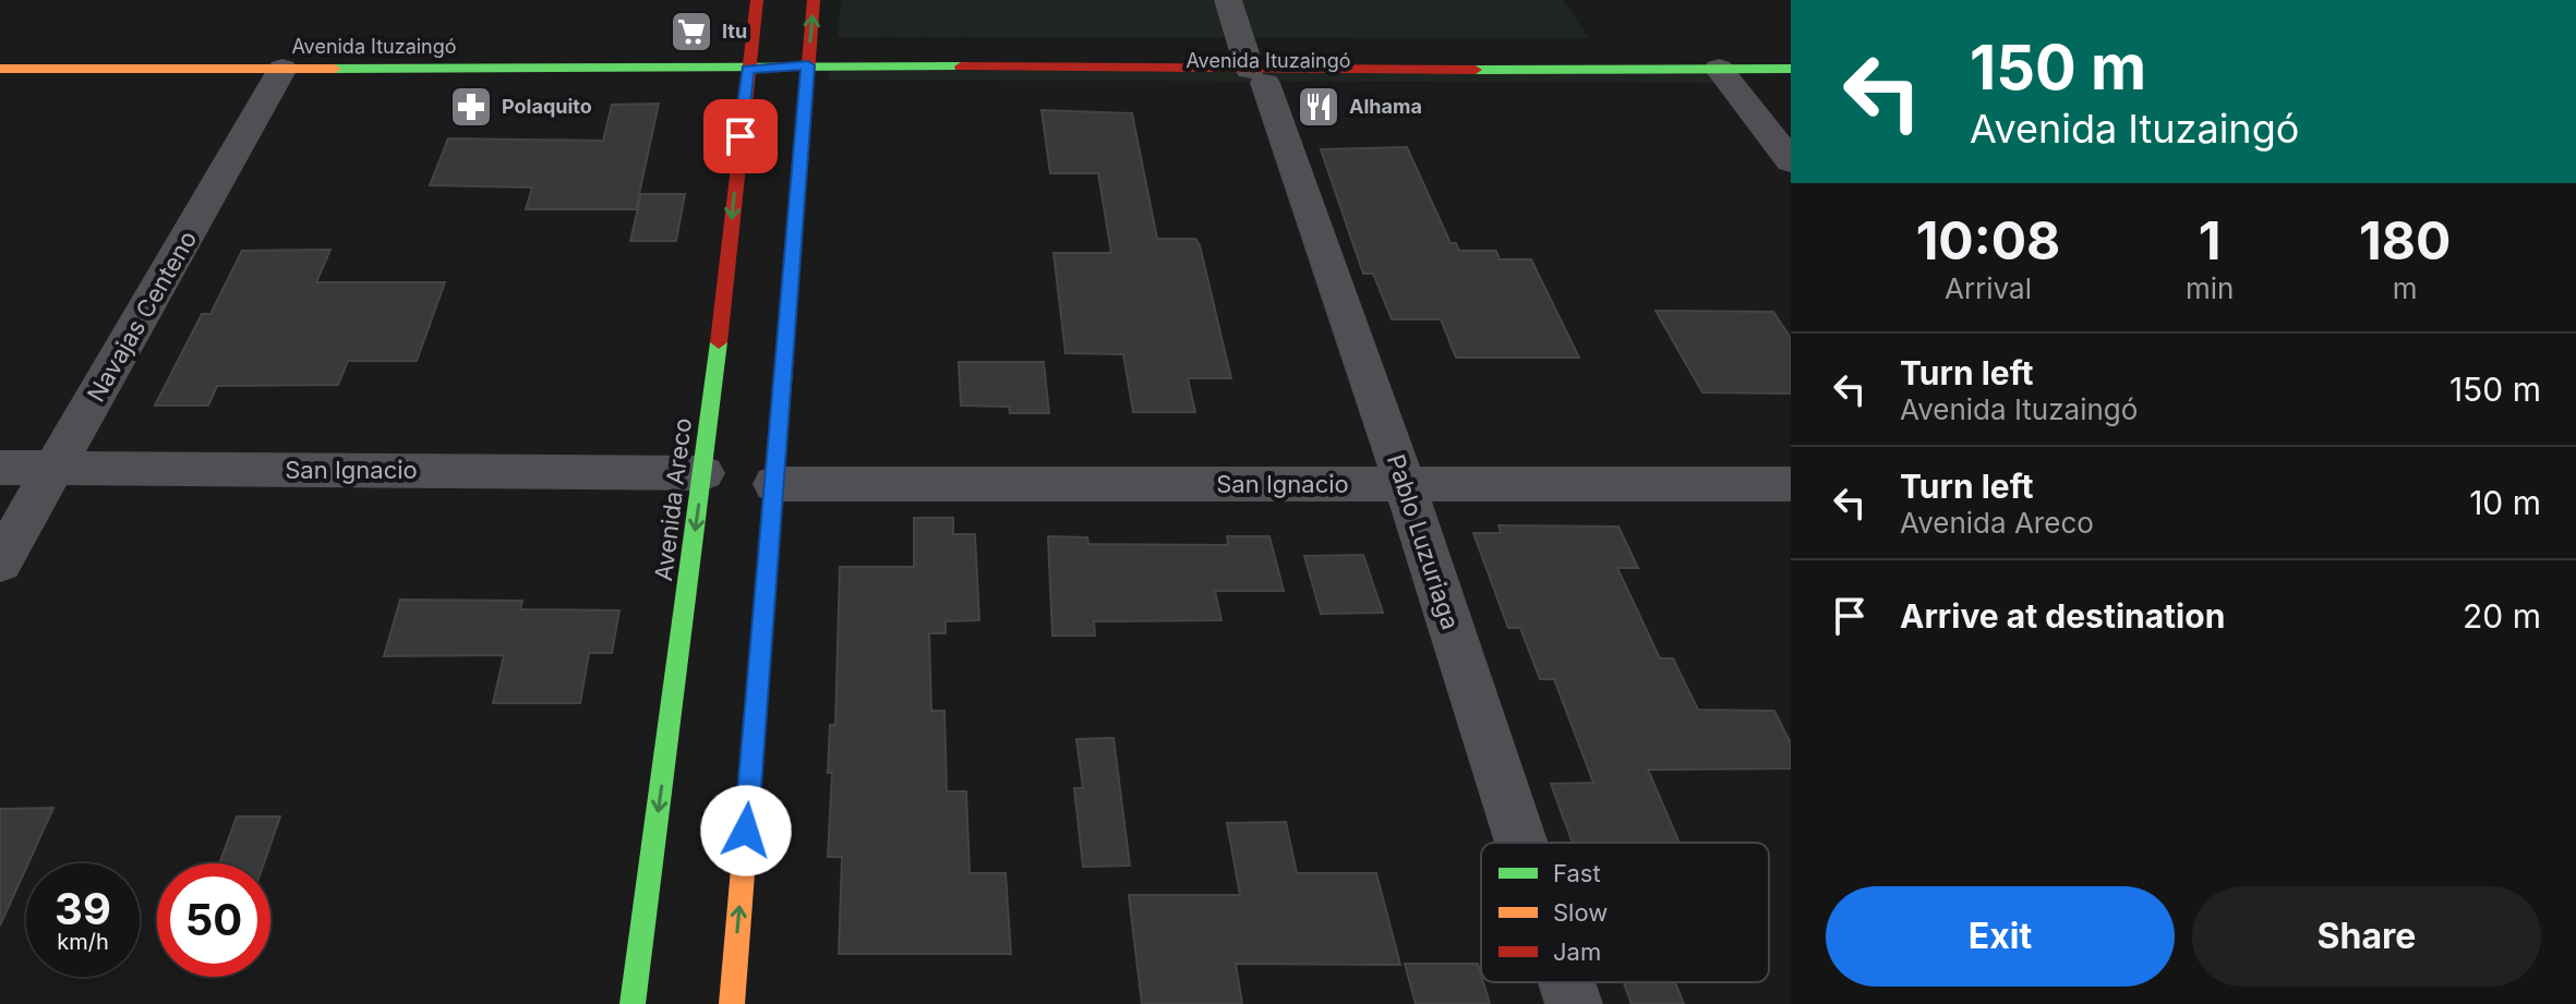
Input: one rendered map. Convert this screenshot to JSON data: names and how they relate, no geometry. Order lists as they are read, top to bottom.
{
  "streets": {
    "main road": ["Avenida Ituzaingó", "Avenida Areco"],
    "street": ["Navajas Centeno", "San Ignacio", "Pablo Luzuriaga"]
  },
  "crossings": [
    ["Avenida Ituzaingó", "Navajas Centeno"],
    ["Avenida Ituzaingó", "Avenida Areco"],
    ["Avenida Ituzaingó", "Pablo Luzuriaga"],
    ["Navajas Centeno", "San Ignacio"],
    ["San Ignacio", "Avenida Areco"],
    ["San Ignacio", "Pablo Luzuriaga"]
  ],
  "places": {
    "supermarket": ["Itu"],
    "pharmacy": ["Polaquito"],
    "restaurant": ["Alhama"]
  },
  "legend": ["Fast", "Slow", "Jam"],
  "page": {
    "turn": ["150 m", "Avenida Ituzaingó"],
    "eta": [
      "10:08",
      "Arrival",
      "1",
      "min",
      "180",
      "m"
    ],
    "list": [
      {
        "name": "Turn left",
        "note": "Avenida Ituzaingó",
        "value": "150 m"
      },
      {
        "name": "Turn left",
        "note": "Avenida Areco",
        "value": "10 m"
      },
      {
        "name": "Arrive at destination",
        "value": "20 m"
      }
    ],
    "speed": "39 km/h",
    "limit": "50",
    "buttons": ["Exit", "Share"]
  }
}
